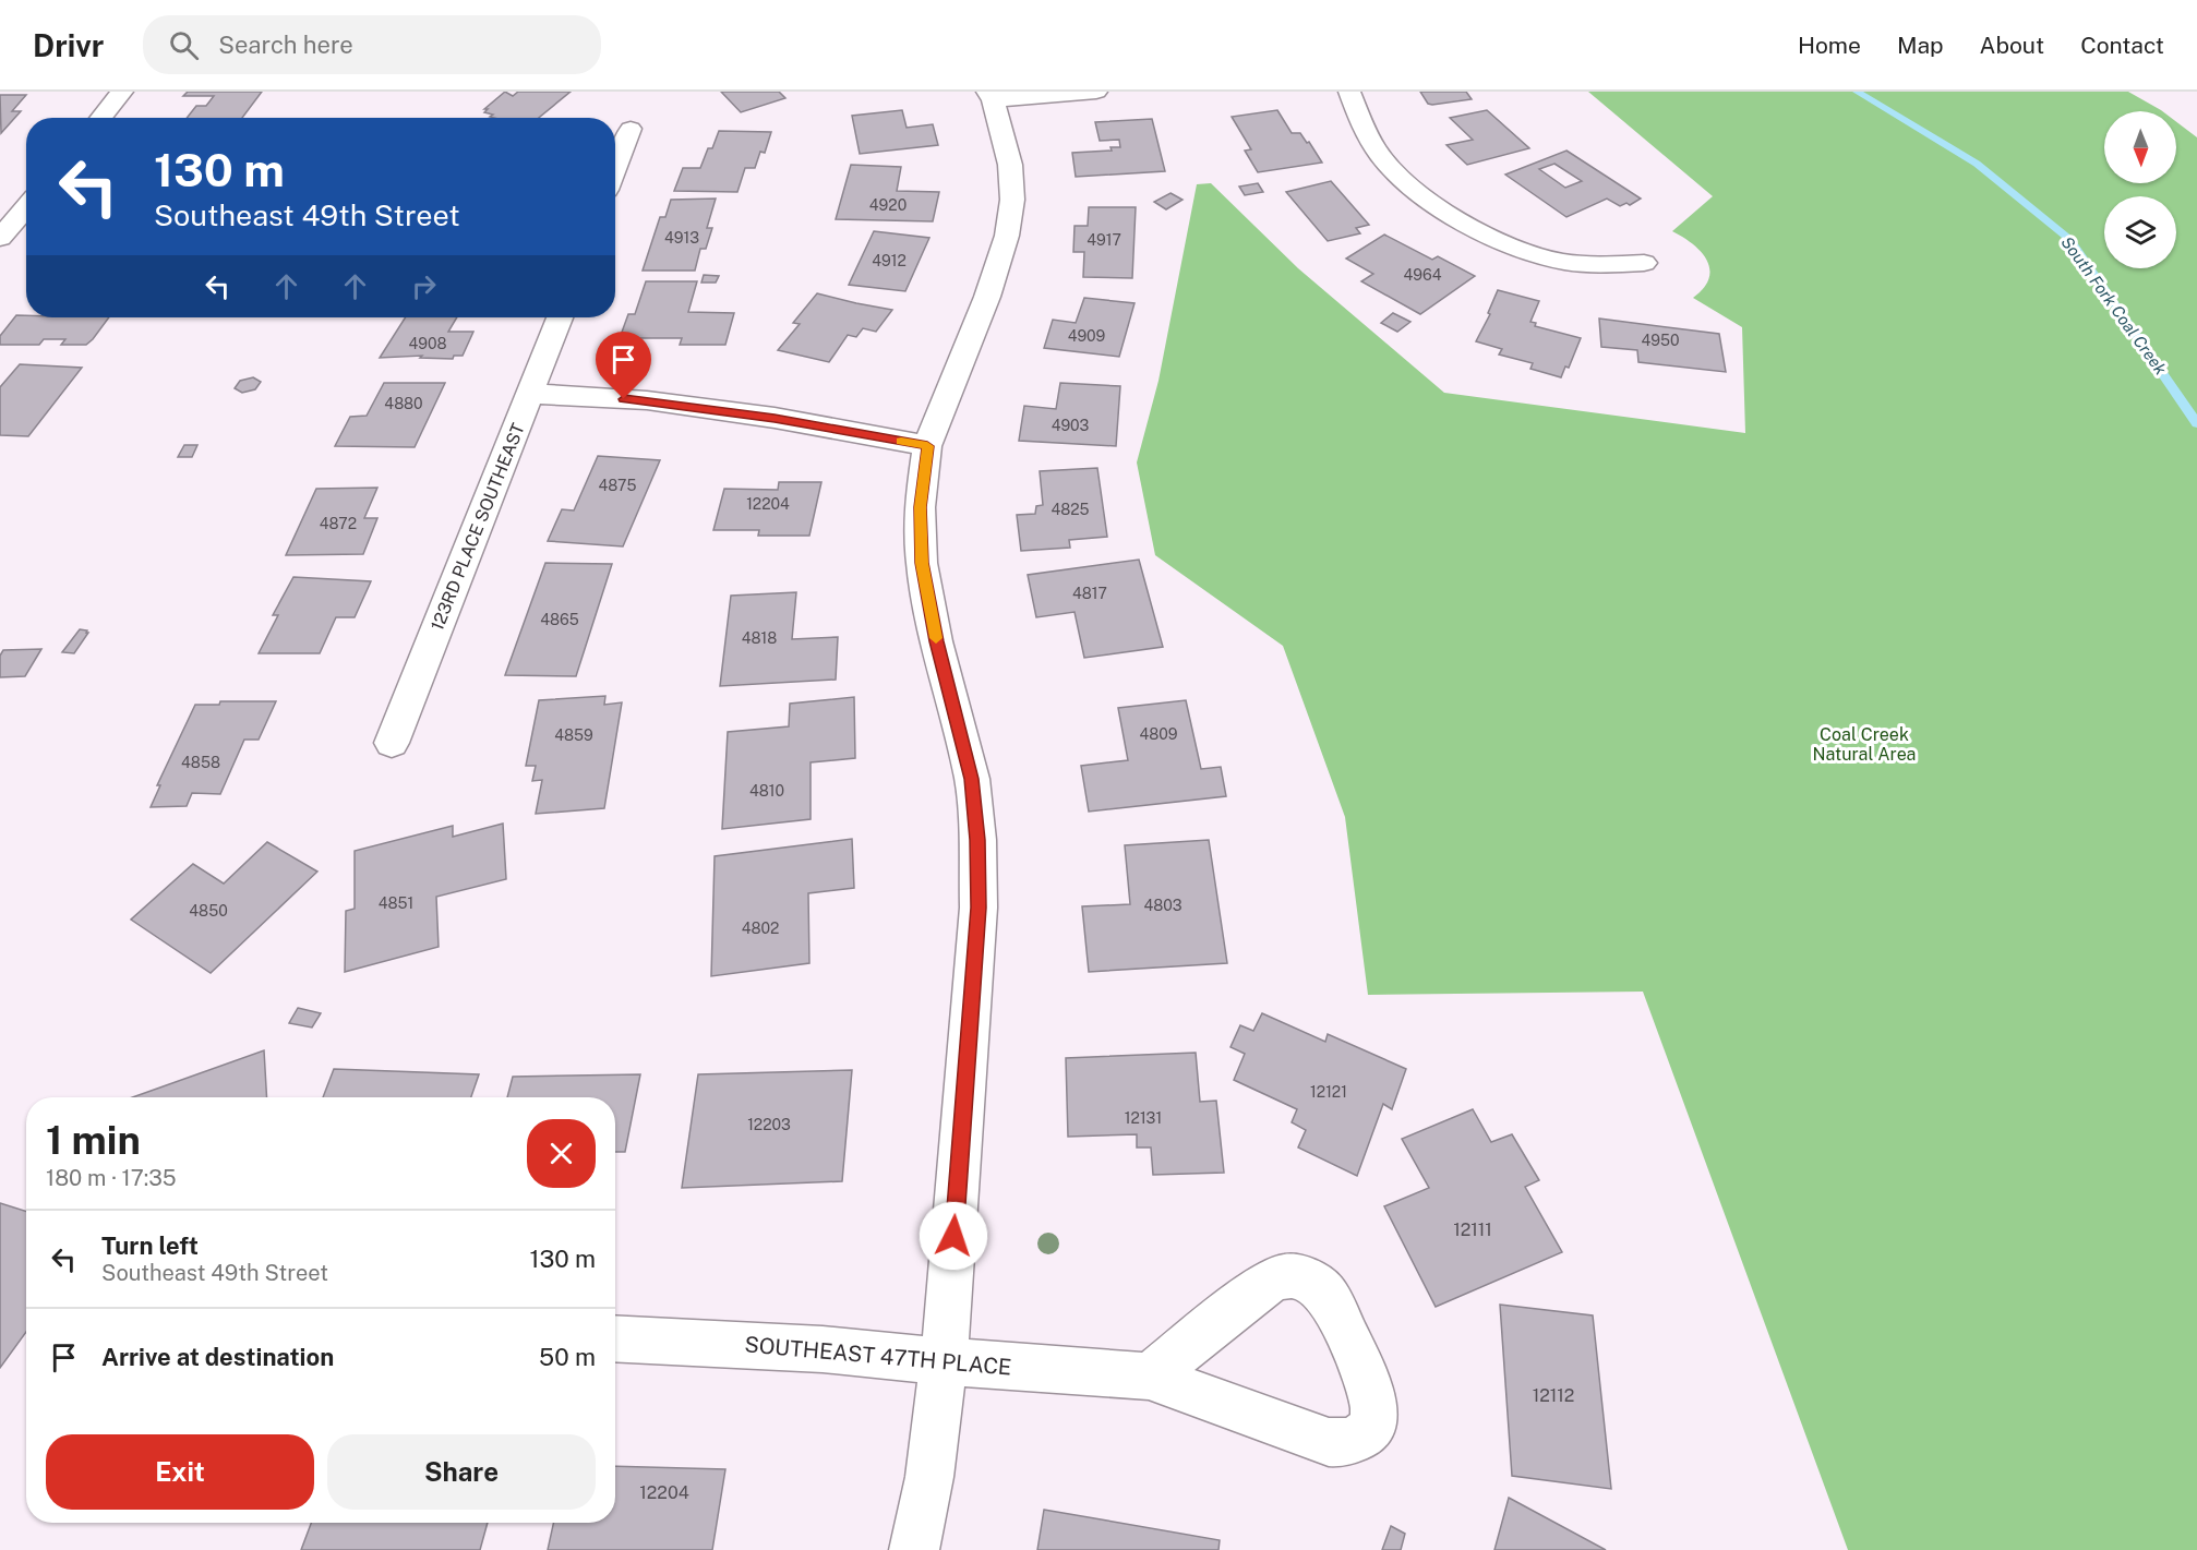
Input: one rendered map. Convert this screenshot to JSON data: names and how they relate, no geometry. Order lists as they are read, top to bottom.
{
  "streets": {
    "street": ["123RD PLACE SOUTHEAST", "SOUTHEAST 47TH PLACE"]
  },
  "water": ["South Fork Coal Creek"],
  "parks": ["Coal Creek Natural Area"],
  "house_numbers": [
    "4920",
    "4913",
    "4917",
    "4912",
    "4964",
    "4909",
    "4950",
    "4908",
    "4880",
    "4903",
    "4875",
    "12204",
    "4825",
    "4872",
    "4817",
    "4865",
    "4818",
    "4809",
    "4859",
    "4858",
    "4810",
    "4851",
    "4803",
    "4850",
    "4802",
    "12121",
    "12131",
    "12203",
    "12111",
    "12112",
    "12204"
  ],
  "north": "bottom",
  "page": {
    "header": "Drivr",
    "search": "Search here",
    "nav": [
      "Home",
      "Map",
      "About",
      "Contact"
    ],
    "turn": ["130 m", "Southeast 49th Street"],
    "heading": ["1 min", "180 m · 17:35"],
    "list": [
      {
        "name": "Turn left",
        "note": "Southeast 49th Street",
        "value": "130 m"
      },
      {
        "name": "Arrive at destination",
        "value": "50 m"
      }
    ],
    "buttons": ["Exit", "Share"]
  }
}
